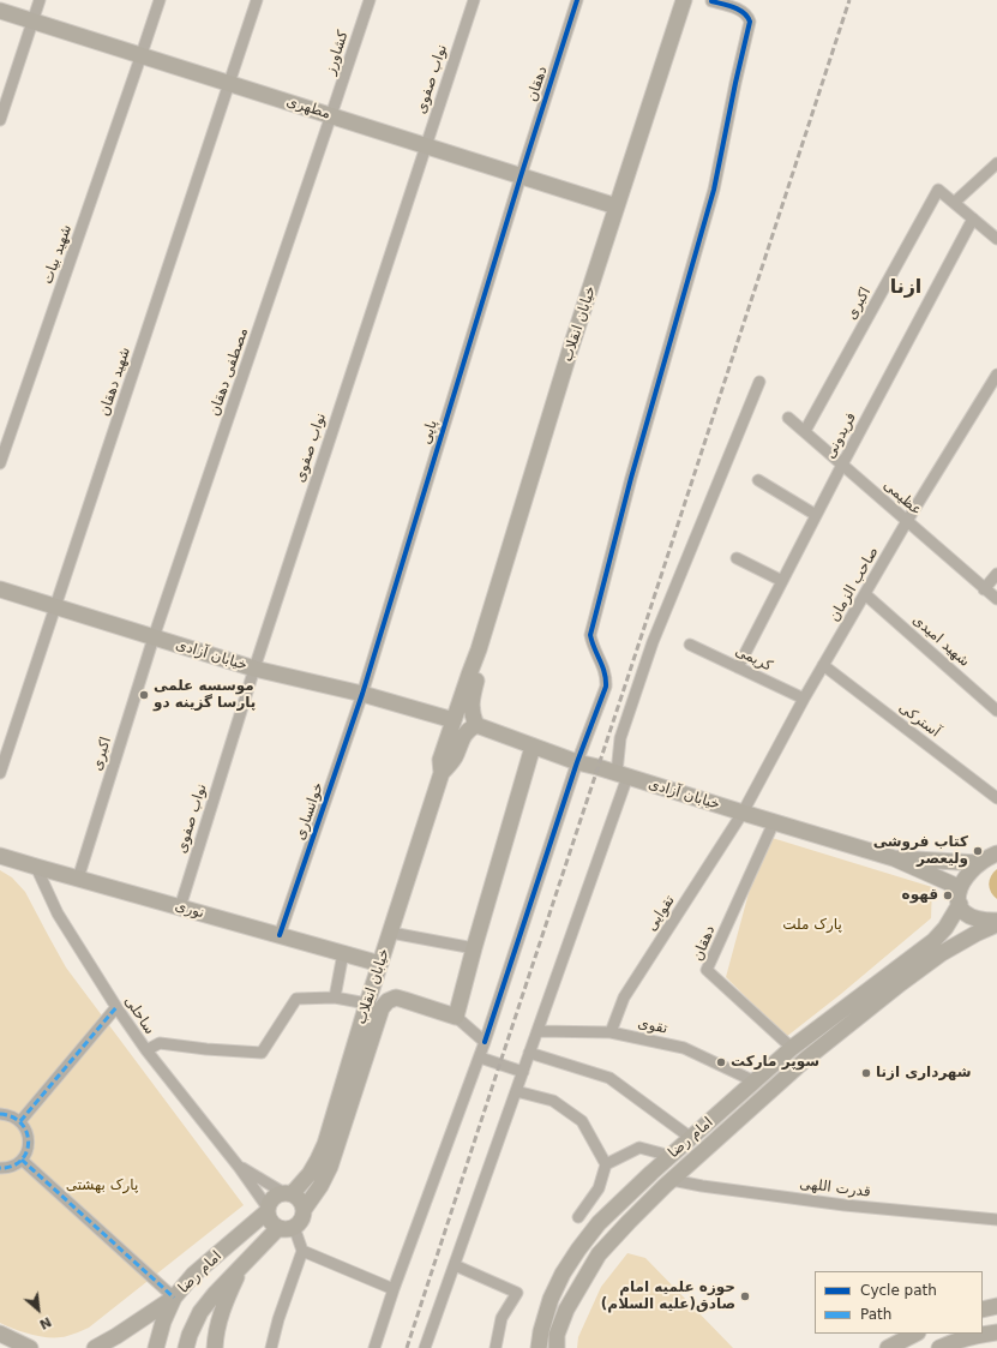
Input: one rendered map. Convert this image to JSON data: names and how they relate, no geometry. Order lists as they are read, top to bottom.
{
  "streets": {
    "main road": [
      "مطهری",
      "خیابان انقلاب",
      "خیابان آزادی",
      "نوری",
      "امام رضا"
    ],
    "street": [
      "کشاورز",
      "نواب صفوی",
      "دهقان",
      "شهید بیات",
      "اکبری",
      "مصطفی دهقان",
      "شهید دهقان",
      "پاپی",
      "فریدونی",
      "عظیمی",
      "صاحب الزمان",
      "شهید امیدی",
      "کریمی",
      "آسترکی",
      "خوانساری",
      "تقوایی",
      "ساحلی",
      "تقوی",
      "قدرت اللهی"
    ]
  },
  "crossings": [
    ["کشاورز", "مطهری"],
    ["کشاورز", "مصطفی دهقان"],
    ["نواب صفوی", "مطهری"],
    ["نواب صفوی", "خیابان آزادی"],
    ["نواب صفوی", "نوری"],
    ["دهقان", "مطهری"],
    ["دهقان", "پاپی"],
    ["دهقان", "خیابان آزادی"],
    ["دهقان", "امام رضا"],
    ["مطهری", "شهید بیات"],
    ["مطهری", "خیابان انقلاب"],
    ["مطهری", "مصطفی دهقان"],
    ["مطهری", "شهید دهقان"],
    ["مطهری", "پاپی"],
    ["اکبری", "مصطفی دهقان"],
    ["اکبری", "عظیمی"],
    ["اکبری", "خیابان آزادی"],
    ["اکبری", "نوری"],
    ["خیابان انقلاب", "خیابان آزادی"],
    ["خیابان انقلاب", "نوری"],
    ["خیابان انقلاب", "ساحلی"],
    ["خیابان انقلاب", "امام رضا"],
    ["مصطفی دهقان", "خیابان آزادی"],
    ["شهید دهقان", "خیابان آزادی"],
    ["پاپی", "خیابان آزادی"],
    ["پاپی", "خوانساری"],
    ["فریدونی", "عظیمی"],
    ["فریدونی", "کریمی"],
    ["عظیمی", "صاحب الزمان"],
    ["صاحب الزمان", "شهید امیدی"],
    ["صاحب الزمان", "خیابان آزادی"],
    ["صاحب الزمان", "کریمی"],
    ["صاحب الزمان", "آسترکی"],
    ["صاحب الزمان", "تقوایی"],
    ["خیابان آزادی", "خوانساری"],
    ["خیابان آزادی", "تقوایی"],
    ["خوانساری", "نوری"],
    ["نوری", "ساحلی"],
    ["تقوایی", "تقوی"],
    ["ساحلی", "امام رضا"],
    ["تقوی", "امام رضا"],
    ["امام رضا", "قدرت اللهی"]
  ],
  "districts": ["ازنا"],
  "parks": ["پارک ملت", "پارک بهشتی"],
  "places": [
    "موسسه علمی پارسا گزینه دو",
    "کتاب فروشی ولیعصر",
    "قهوه",
    "سوپر مارکت",
    "شهرداری ازنا",
    "حوزه علمیه امام صادق(علیه السلام)"
  ],
  "legend": ["Cycle path", "Path"],
  "north": "bottom right"
}
